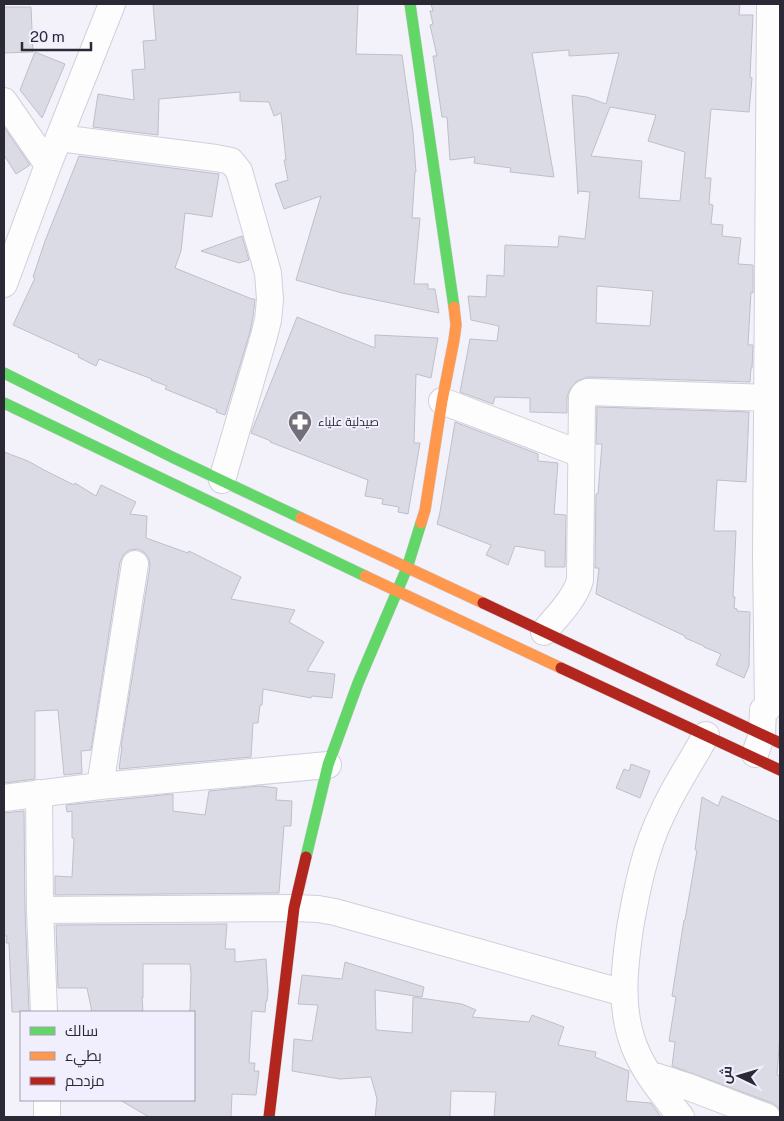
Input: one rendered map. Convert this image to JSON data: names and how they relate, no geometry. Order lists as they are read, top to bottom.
{
  "places": {
    "pharmacy": ["صيدلية علياء"]
  },
  "legend": ["سالك", "بطيء", "مزدحم"],
  "scale_bar": "20 m",
  "north": "left"
}
